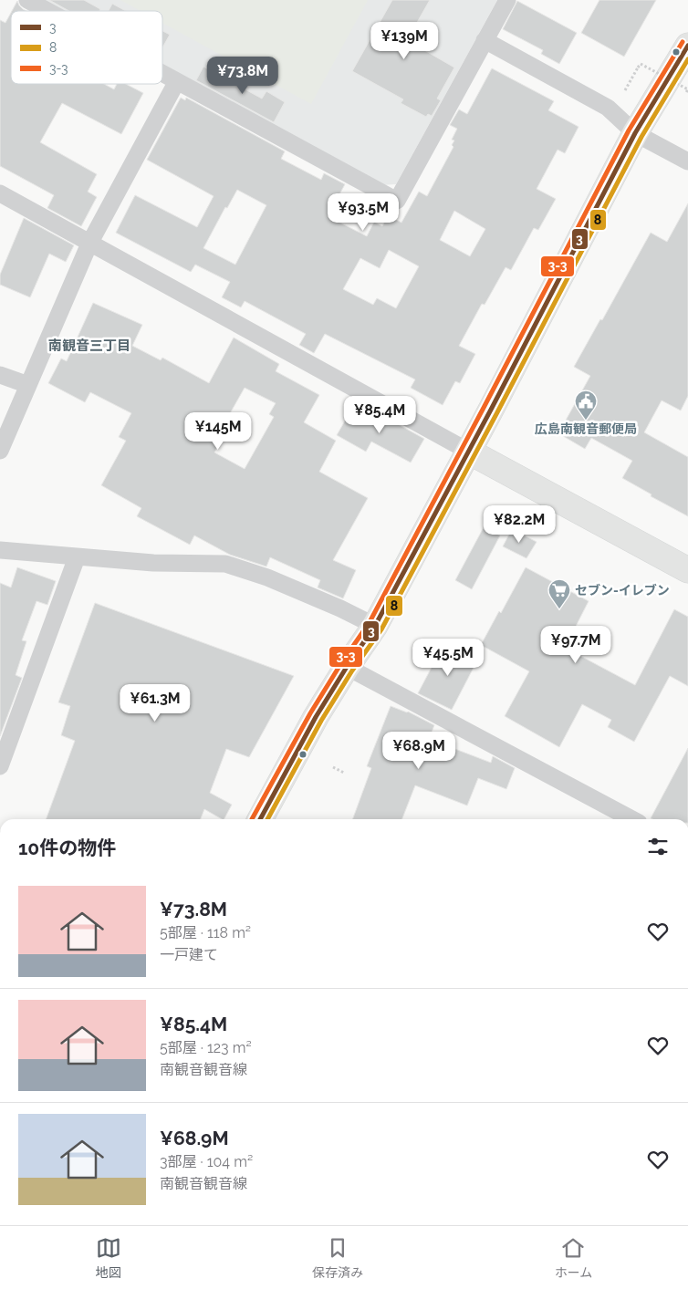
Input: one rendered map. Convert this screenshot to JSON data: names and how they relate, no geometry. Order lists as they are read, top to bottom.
{
  "districts": ["南観音三丁目"],
  "places": {
    "public building": ["広島南観音郵便局"],
    "supermarket": ["セブン-イレブン"]
  },
  "lines": ["transit line 3-3", "transit line 3", "transit line 8"],
  "legend": ["3", "8", "3-3"],
  "page": {
    "price": [
      "¥139M",
      "¥73.8M",
      "¥93.5M",
      "¥85.4M",
      "¥145M",
      "¥82.2M",
      "¥97.7M",
      "¥45.5M",
      "¥61.3M",
      "¥68.9M"
    ],
    "heading": "10件の物件",
    "list": [
      {
        "name": "¥73.8M",
        "note": "5部屋 · 118 m² · 一戸建て"
      },
      {
        "name": "¥85.4M",
        "note": "5部屋 · 123 m² · 南観音観音線"
      },
      {
        "name": "¥68.9M",
        "note": "3部屋 · 104 m² · 南観音観音線"
      }
    ],
    "tabs": ["地図", "保存済み", "ホーム"]
  }
}
